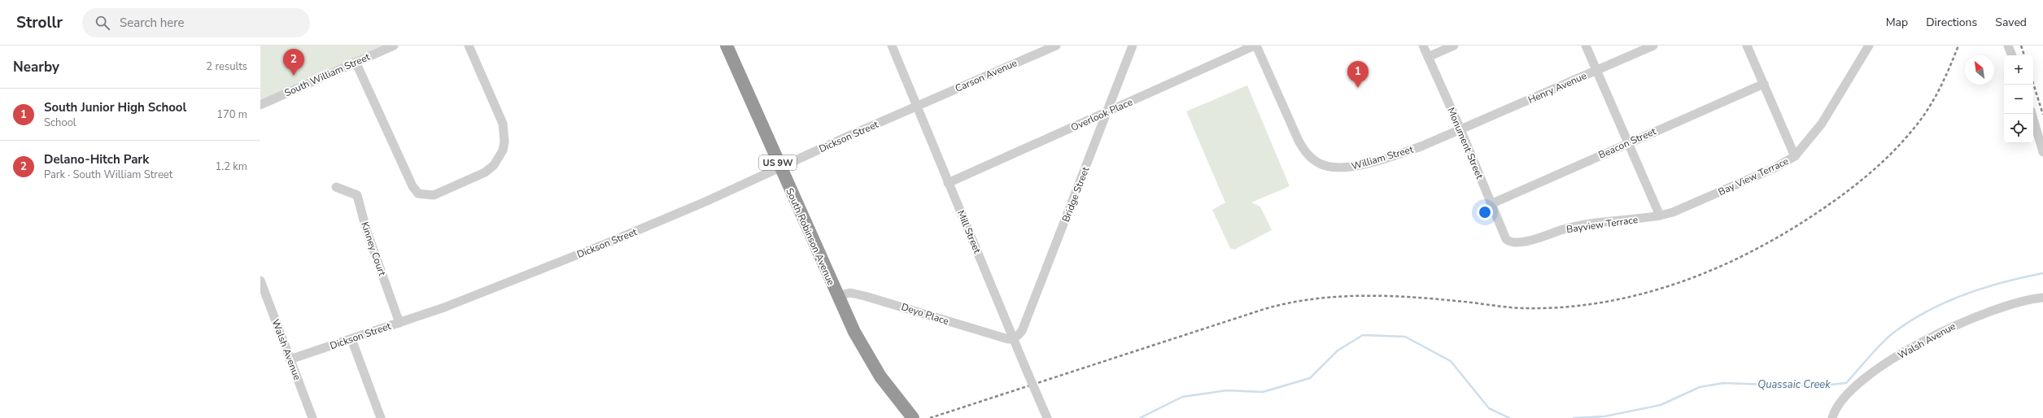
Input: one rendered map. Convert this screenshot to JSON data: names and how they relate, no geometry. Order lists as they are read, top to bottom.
{
  "streets": {
    "highway": ["US 9W", "South Robinson Avenue"],
    "street": [
      "South William Street",
      "Carson Avenue",
      "Henry Avenue",
      "Overlook Place",
      "Dickson Street",
      "Monument Street",
      "Beacon Street",
      "William Street",
      "Bay View Terrace",
      "Bridge Street",
      "Bayview Terrace",
      "Mill Street",
      "Kinney Court",
      "Deyo Place",
      "Walsh Avenue"
    ]
  },
  "crossings": [
    ["Carson Avenue", "Dickson Street"],
    ["Carson Avenue", "Mill Street"],
    ["Henry Avenue", "Monument Street"],
    ["Henry Avenue", "William Street"],
    ["Overlook Place", "William Street"],
    ["Overlook Place", "Bridge Street"],
    ["Overlook Place", "Mill Street"],
    ["Dickson Street", "Mill Street"],
    ["Dickson Street", "South Robinson Avenue"],
    ["Dickson Street", "Kinney Court"],
    ["Dickson Street", "Walsh Avenue"],
    ["Monument Street", "Beacon Street"],
    ["Monument Street", "William Street"],
    ["Monument Street", "Bayview Terrace"],
    ["Bay View Terrace", "Bayview Terrace"],
    ["Bridge Street", "Mill Street"],
    ["Bridge Street", "Deyo Place"],
    ["Mill Street", "Deyo Place"],
    ["South Robinson Avenue", "Deyo Place"]
  ],
  "water": ["Quassaic Creek"],
  "north": "top left",
  "page": {
    "header": "Strollr",
    "search": "Search here",
    "nav": ["Map", "Directions", "Saved"],
    "heading": ["Nearby", "2 results"],
    "pins": ["2", "1"],
    "map_buttons": ["+", "−"],
    "list": [
      {
        "mark": "1",
        "name": "South Junior High School",
        "note": "School",
        "value": "170 m"
      },
      {
        "mark": "2",
        "name": "Delano-Hitch Park",
        "note": "Park · South William Street",
        "value": "1.2 km"
      }
    ]
  }
}
